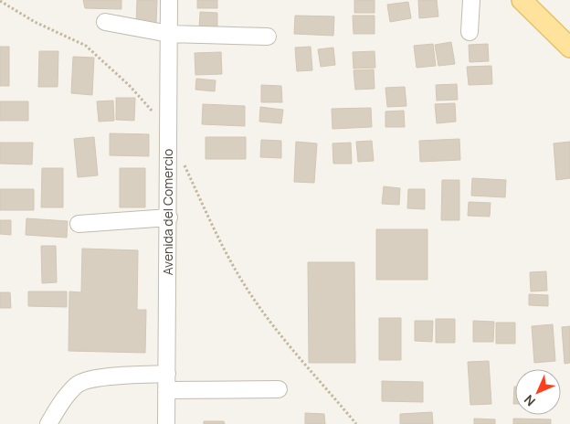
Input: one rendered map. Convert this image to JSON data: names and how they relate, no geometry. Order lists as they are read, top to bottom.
{
  "streets": {
    "street": ["Avenida del Comercio"]
  },
  "north": "bottom left"
}
